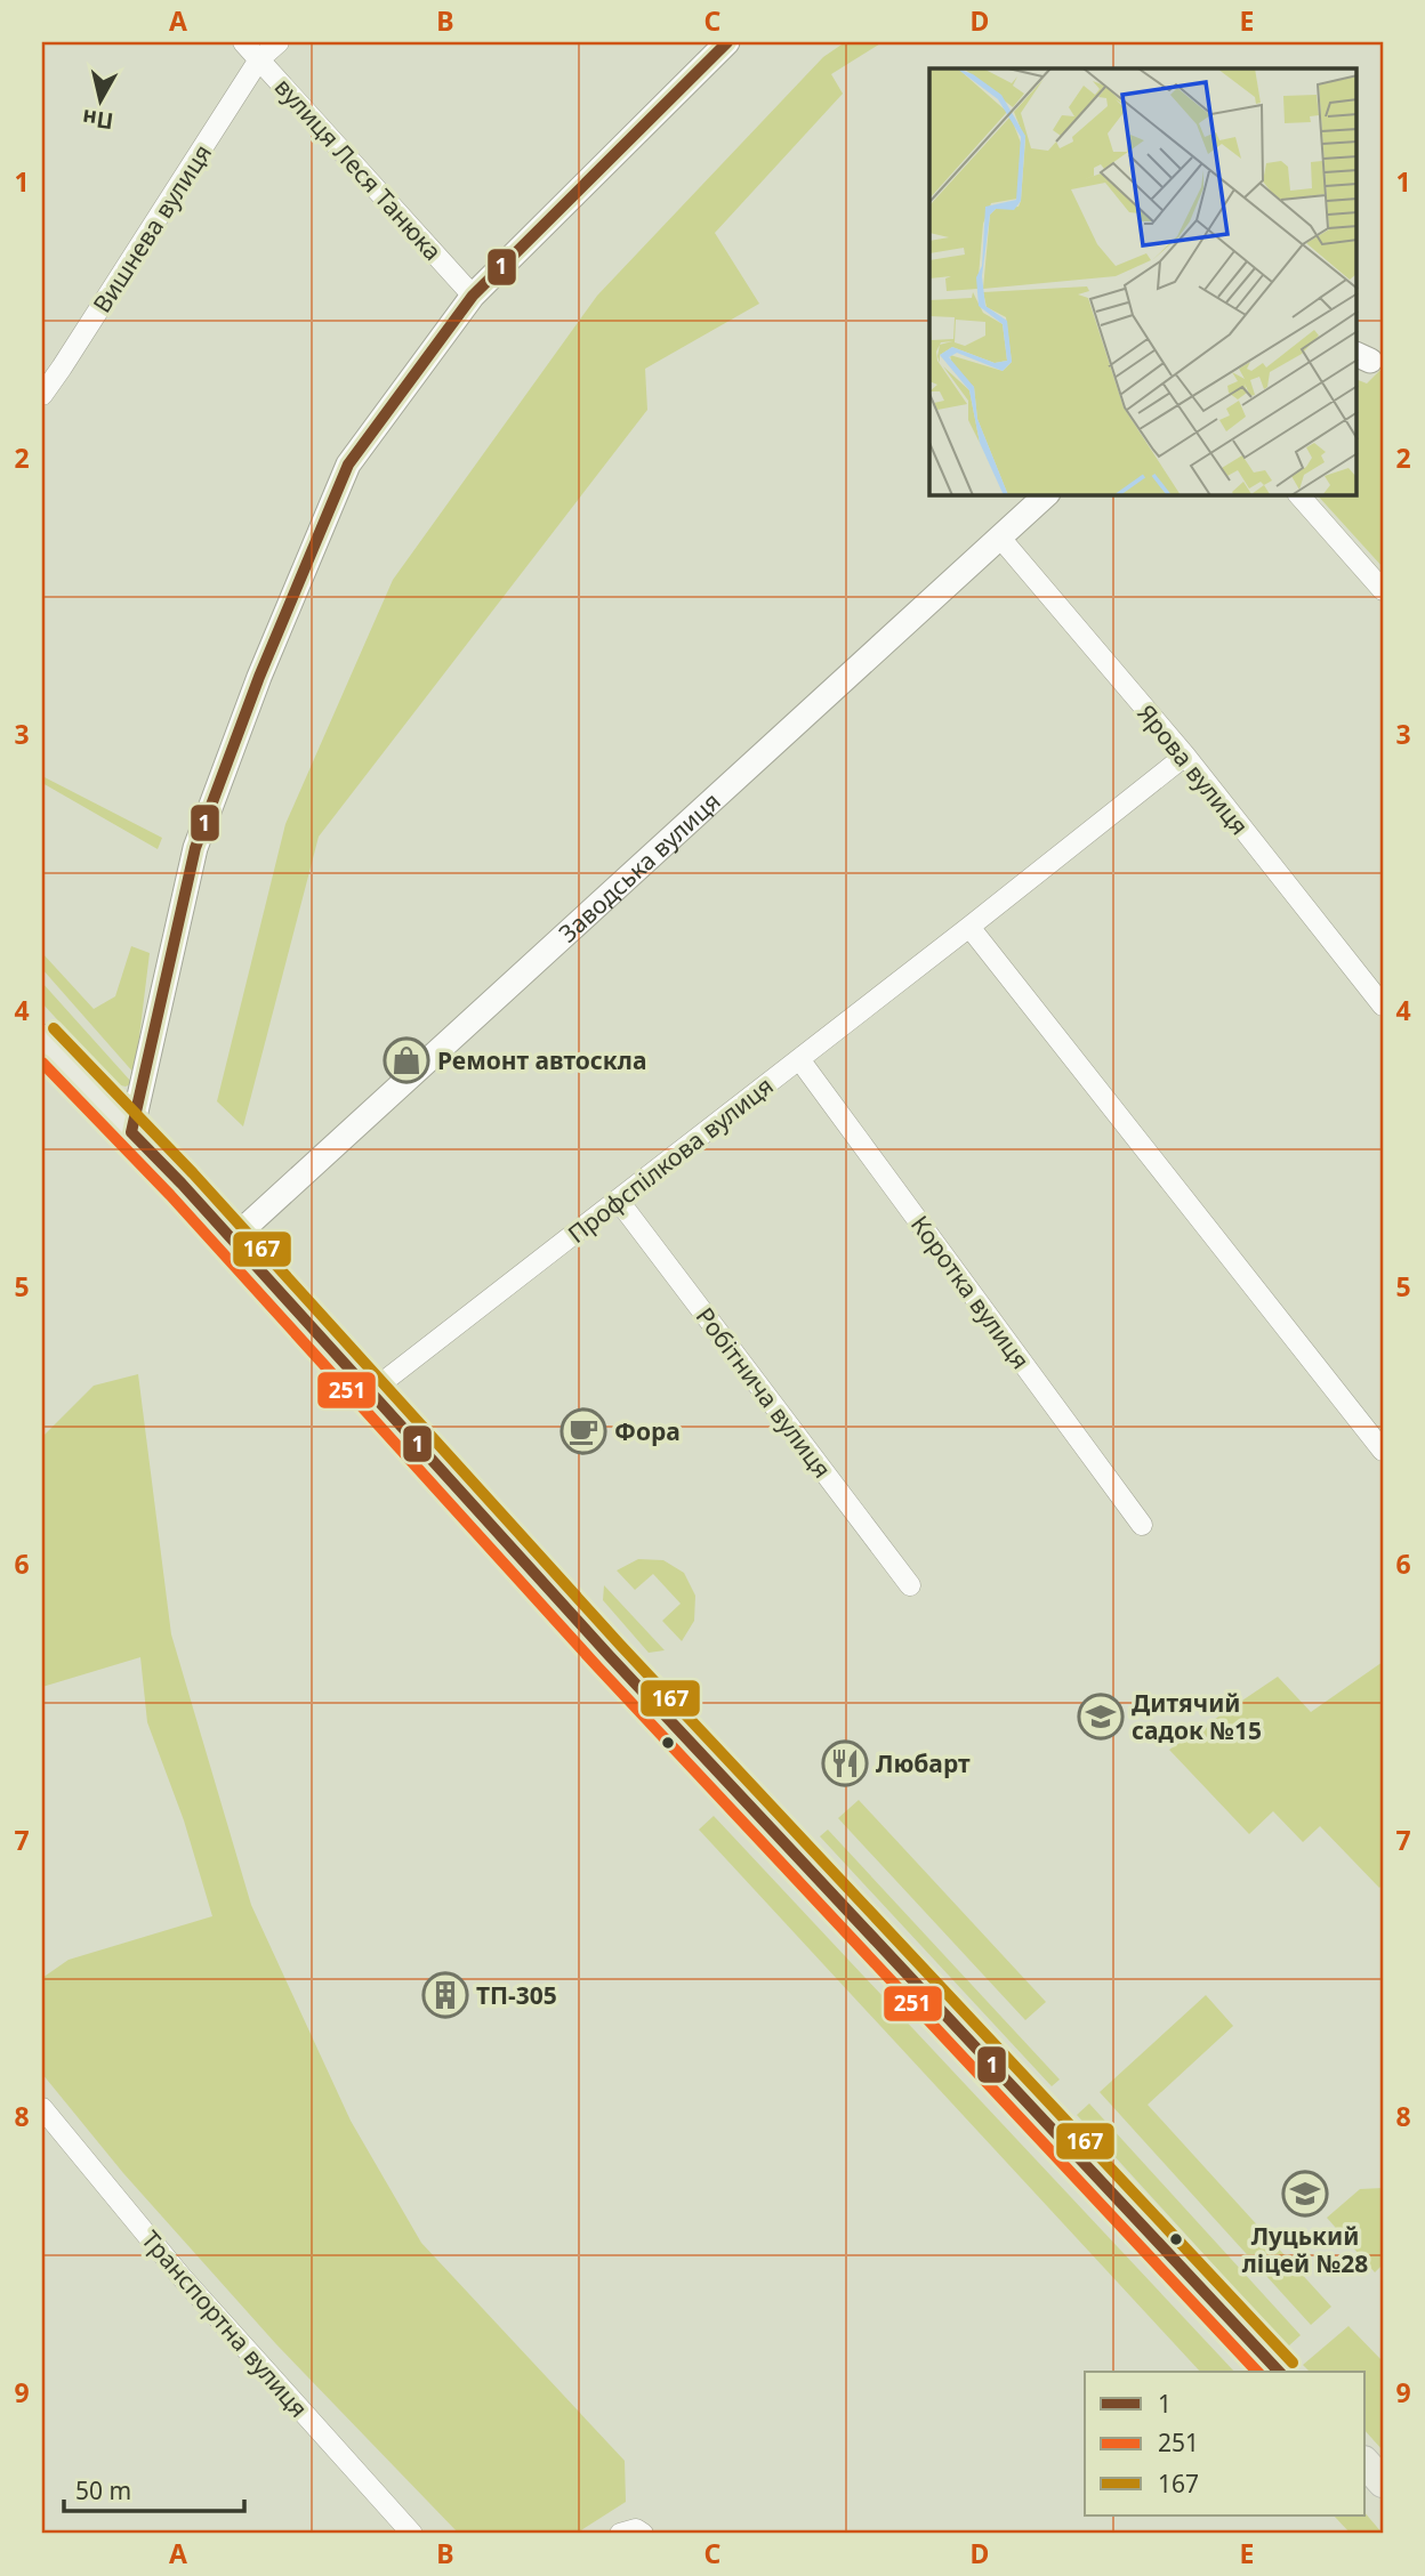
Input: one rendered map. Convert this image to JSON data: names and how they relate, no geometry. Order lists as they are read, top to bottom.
{
  "streets": {
    "street": [
      "вулиця Леся Танюка",
      "Вишнева вулиця",
      "Ярова вулиця",
      "Заводська вулиця",
      "Профспілкова вулиця",
      "Коротка вулиця",
      "Робітнича вулиця",
      "Транспортна вулиця"
    ]
  },
  "crossings": [
    ["вулиця Леся Танюка", "Вишнева вулиця"],
    ["Ярова вулиця", "Заводська вулиця"],
    ["Ярова вулиця", "Профспілкова вулиця"],
    ["Профспілкова вулиця", "Коротка вулиця"],
    ["Профспілкова вулиця", "Робітнича вулиця"]
  ],
  "places": {
    "shop": ["Ремонт автоскла"],
    "cafe": ["Фора"],
    "school or university": ["Дитячий садок №15", "Луцький ліцей №28"],
    "restaurant": ["Любарт"],
    "building": ["ТП-305"]
  },
  "lines": ["transit line 1", "transit line 167", "transit line 251"],
  "legend": ["1", "251", "167"],
  "scale_bar": "50 m",
  "north": "bottom",
  "grid": {
    "columns": [
      "A",
      "B",
      "C",
      "D",
      "E"
    ],
    "rows": [
      "1",
      "2",
      "3",
      "4",
      "5",
      "6",
      "7",
      "8",
      "9"
    ]
  }
}
